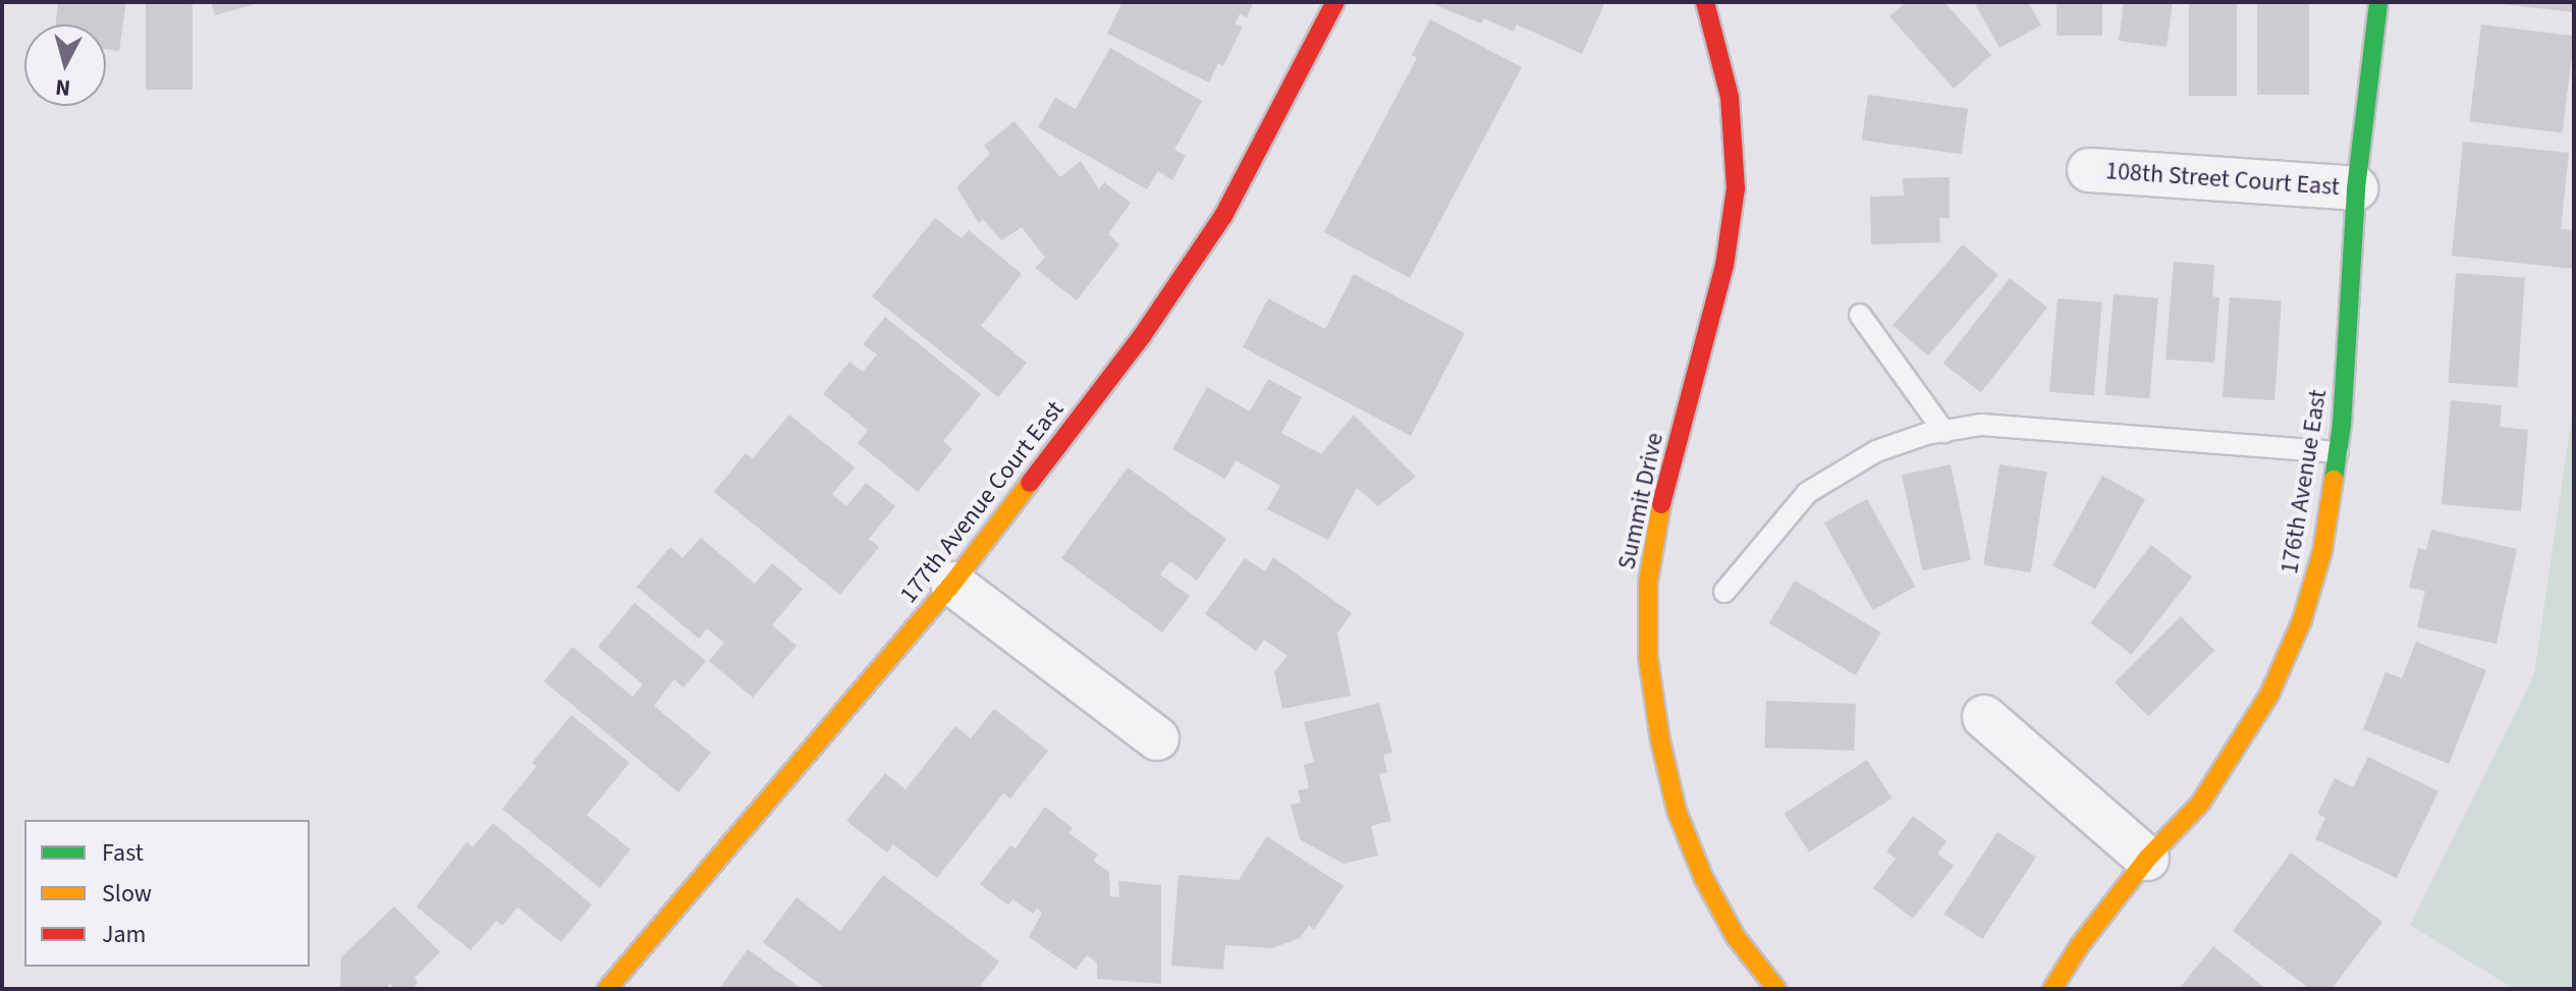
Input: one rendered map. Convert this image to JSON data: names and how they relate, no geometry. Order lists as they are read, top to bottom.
{
  "streets": {
    "street": [
      "108th Street Court East",
      "176th Avenue East",
      "Summit Drive",
      "177th Avenue Court East"
    ]
  },
  "crossings": [
    ["108th Street Court East", "176th Avenue East"]
  ],
  "legend": ["Fast", "Slow", "Jam"],
  "north": "bottom"
}
